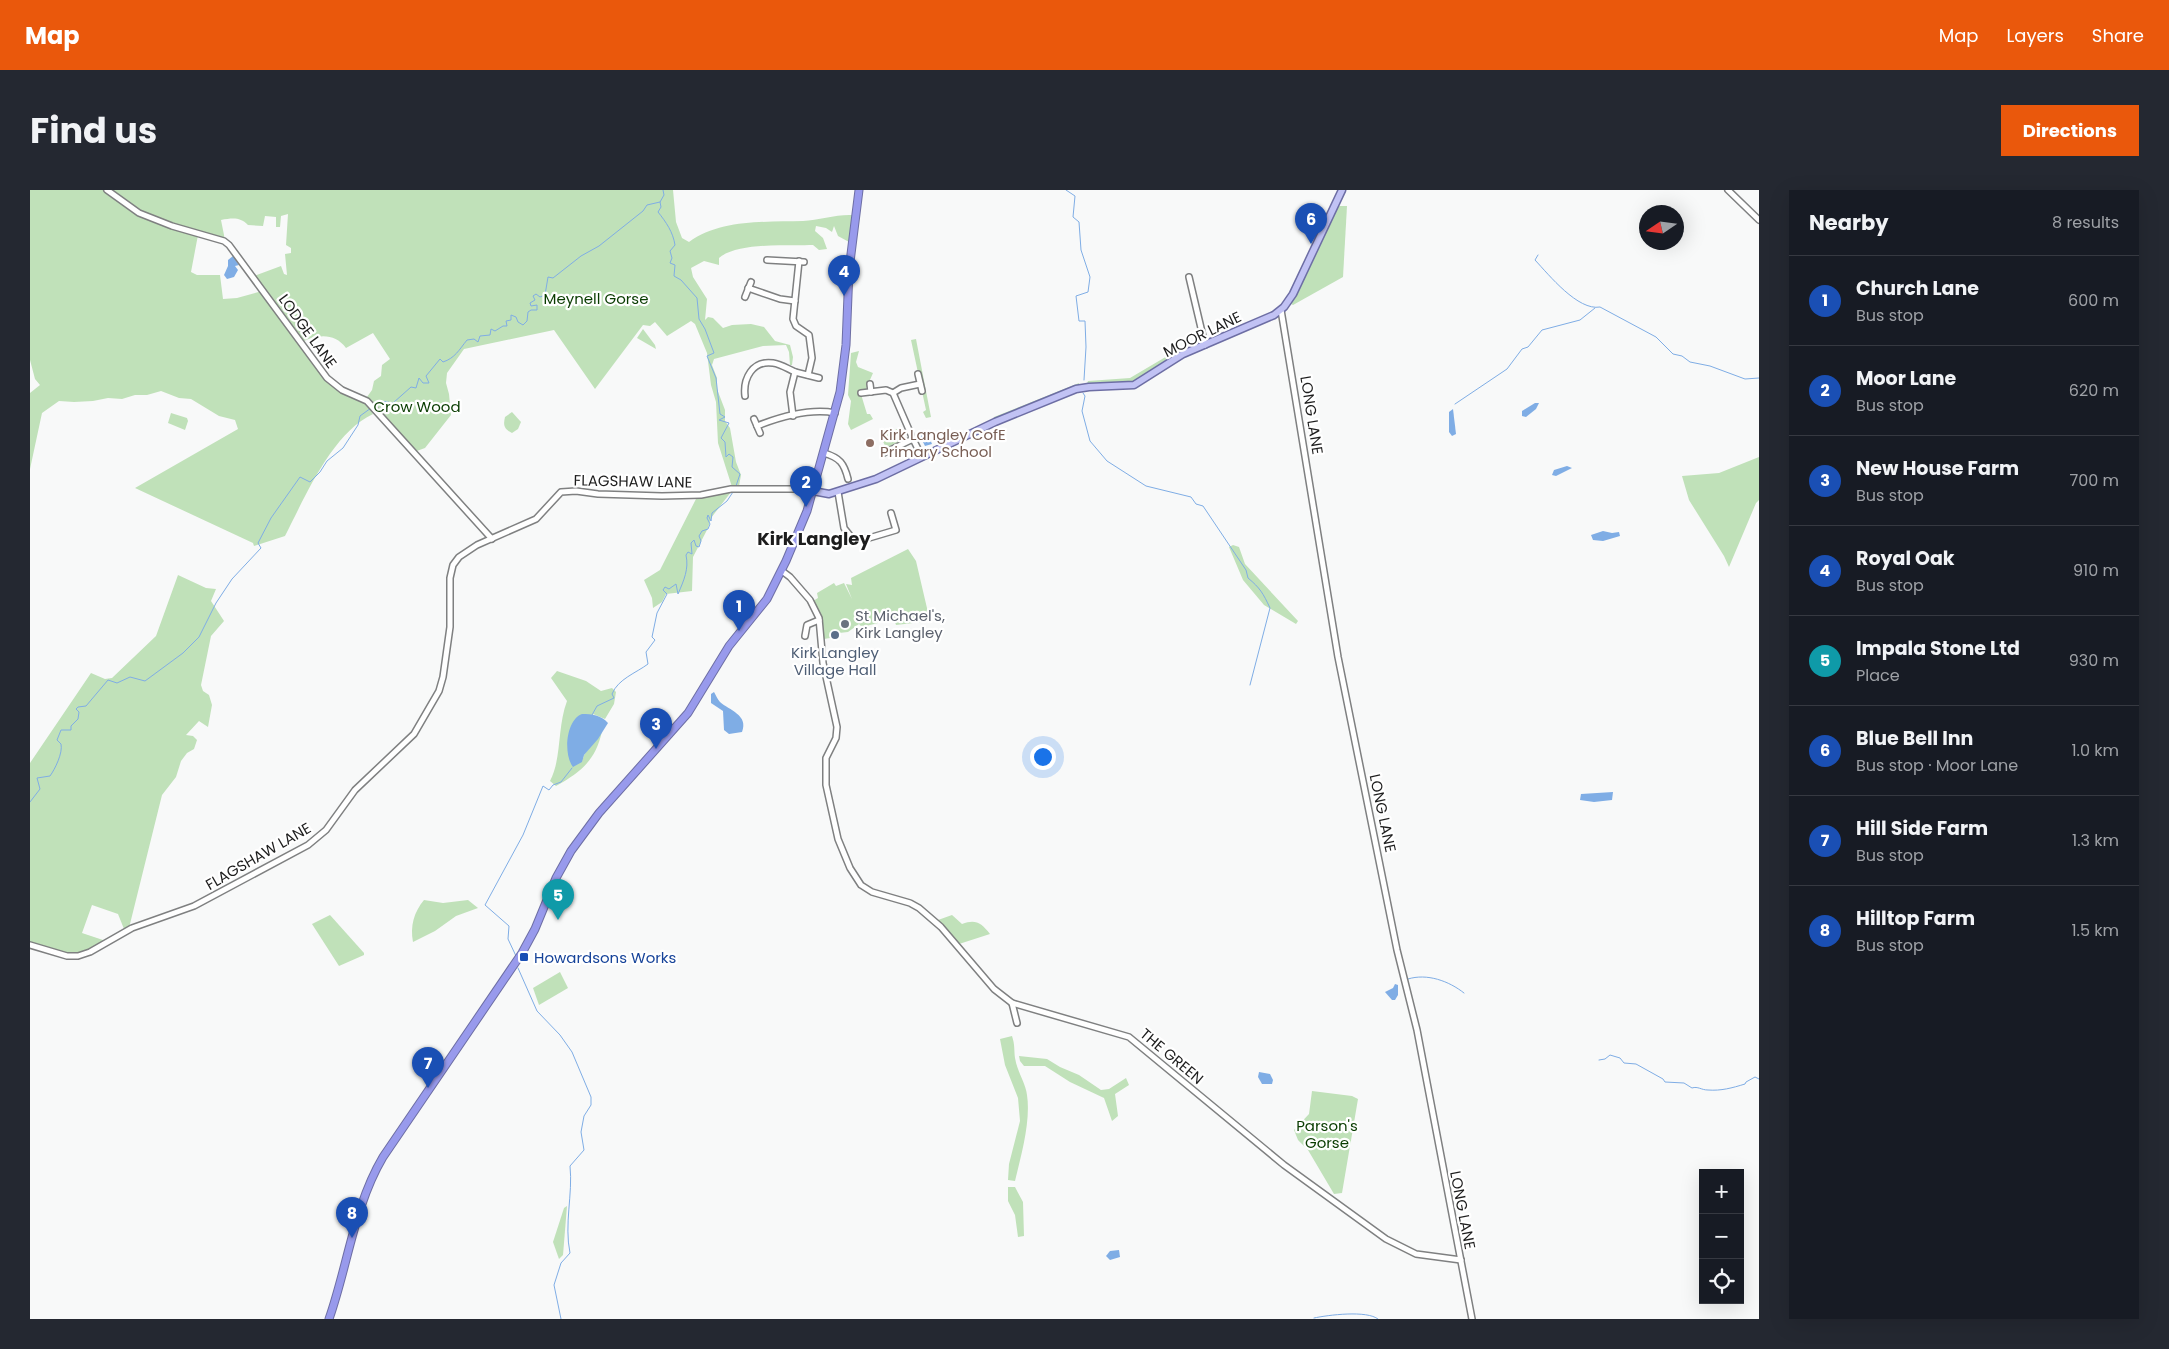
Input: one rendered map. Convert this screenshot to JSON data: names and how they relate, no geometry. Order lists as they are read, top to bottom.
{
  "streets": {
    "main road": ["MOOR LANE"],
    "street": [
      "LODGE LANE",
      "LONG LANE",
      "FLAGSHAW LANE",
      "THE GREEN"
    ]
  },
  "crossings": [
    ["LODGE LANE", "FLAGSHAW LANE"],
    ["MOOR LANE", "LONG LANE"],
    ["MOOR LANE", "FLAGSHAW LANE"],
    ["LONG LANE", "THE GREEN"]
  ],
  "districts": ["Kirk Langley"],
  "parks": ["Meynell Gorse", "Crow Wood", "Parson's Gorse"],
  "places": {
    "other": ["Kirk Langley CofE Primary School", "St Michael's, Kirk Langley", "Kirk Langley Village Hall"],
    "transit": ["Howardsons Works"]
  },
  "north": "left",
  "page": {
    "header": "Map",
    "nav": ["Map", "Layers", "Share"],
    "title": "Find us",
    "buttons": "Directions",
    "heading": ["Nearby", "8 results"],
    "pins": [
      "6",
      "4",
      "2",
      "1",
      "3",
      "5",
      "7",
      "8"
    ],
    "list": [
      {
        "mark": "1",
        "name": "Church Lane",
        "note": "Bus stop",
        "value": "600 m"
      },
      {
        "mark": "2",
        "name": "Moor Lane",
        "note": "Bus stop",
        "value": "620 m"
      },
      {
        "mark": "3",
        "name": "New House Farm",
        "note": "Bus stop",
        "value": "700 m"
      },
      {
        "mark": "4",
        "name": "Royal Oak",
        "note": "Bus stop",
        "value": "910 m"
      },
      {
        "mark": "5",
        "name": "Impala Stone Ltd",
        "note": "Place",
        "value": "930 m"
      },
      {
        "mark": "6",
        "name": "Blue Bell Inn",
        "note": "Bus stop · Moor Lane",
        "value": "1.0 km"
      },
      {
        "mark": "7",
        "name": "Hill Side Farm",
        "note": "Bus stop",
        "value": "1.3 km"
      },
      {
        "mark": "8",
        "name": "Hilltop Farm",
        "note": "Bus stop",
        "value": "1.5 km"
      }
    ],
    "map_buttons": ["+", "−"]
  }
}
